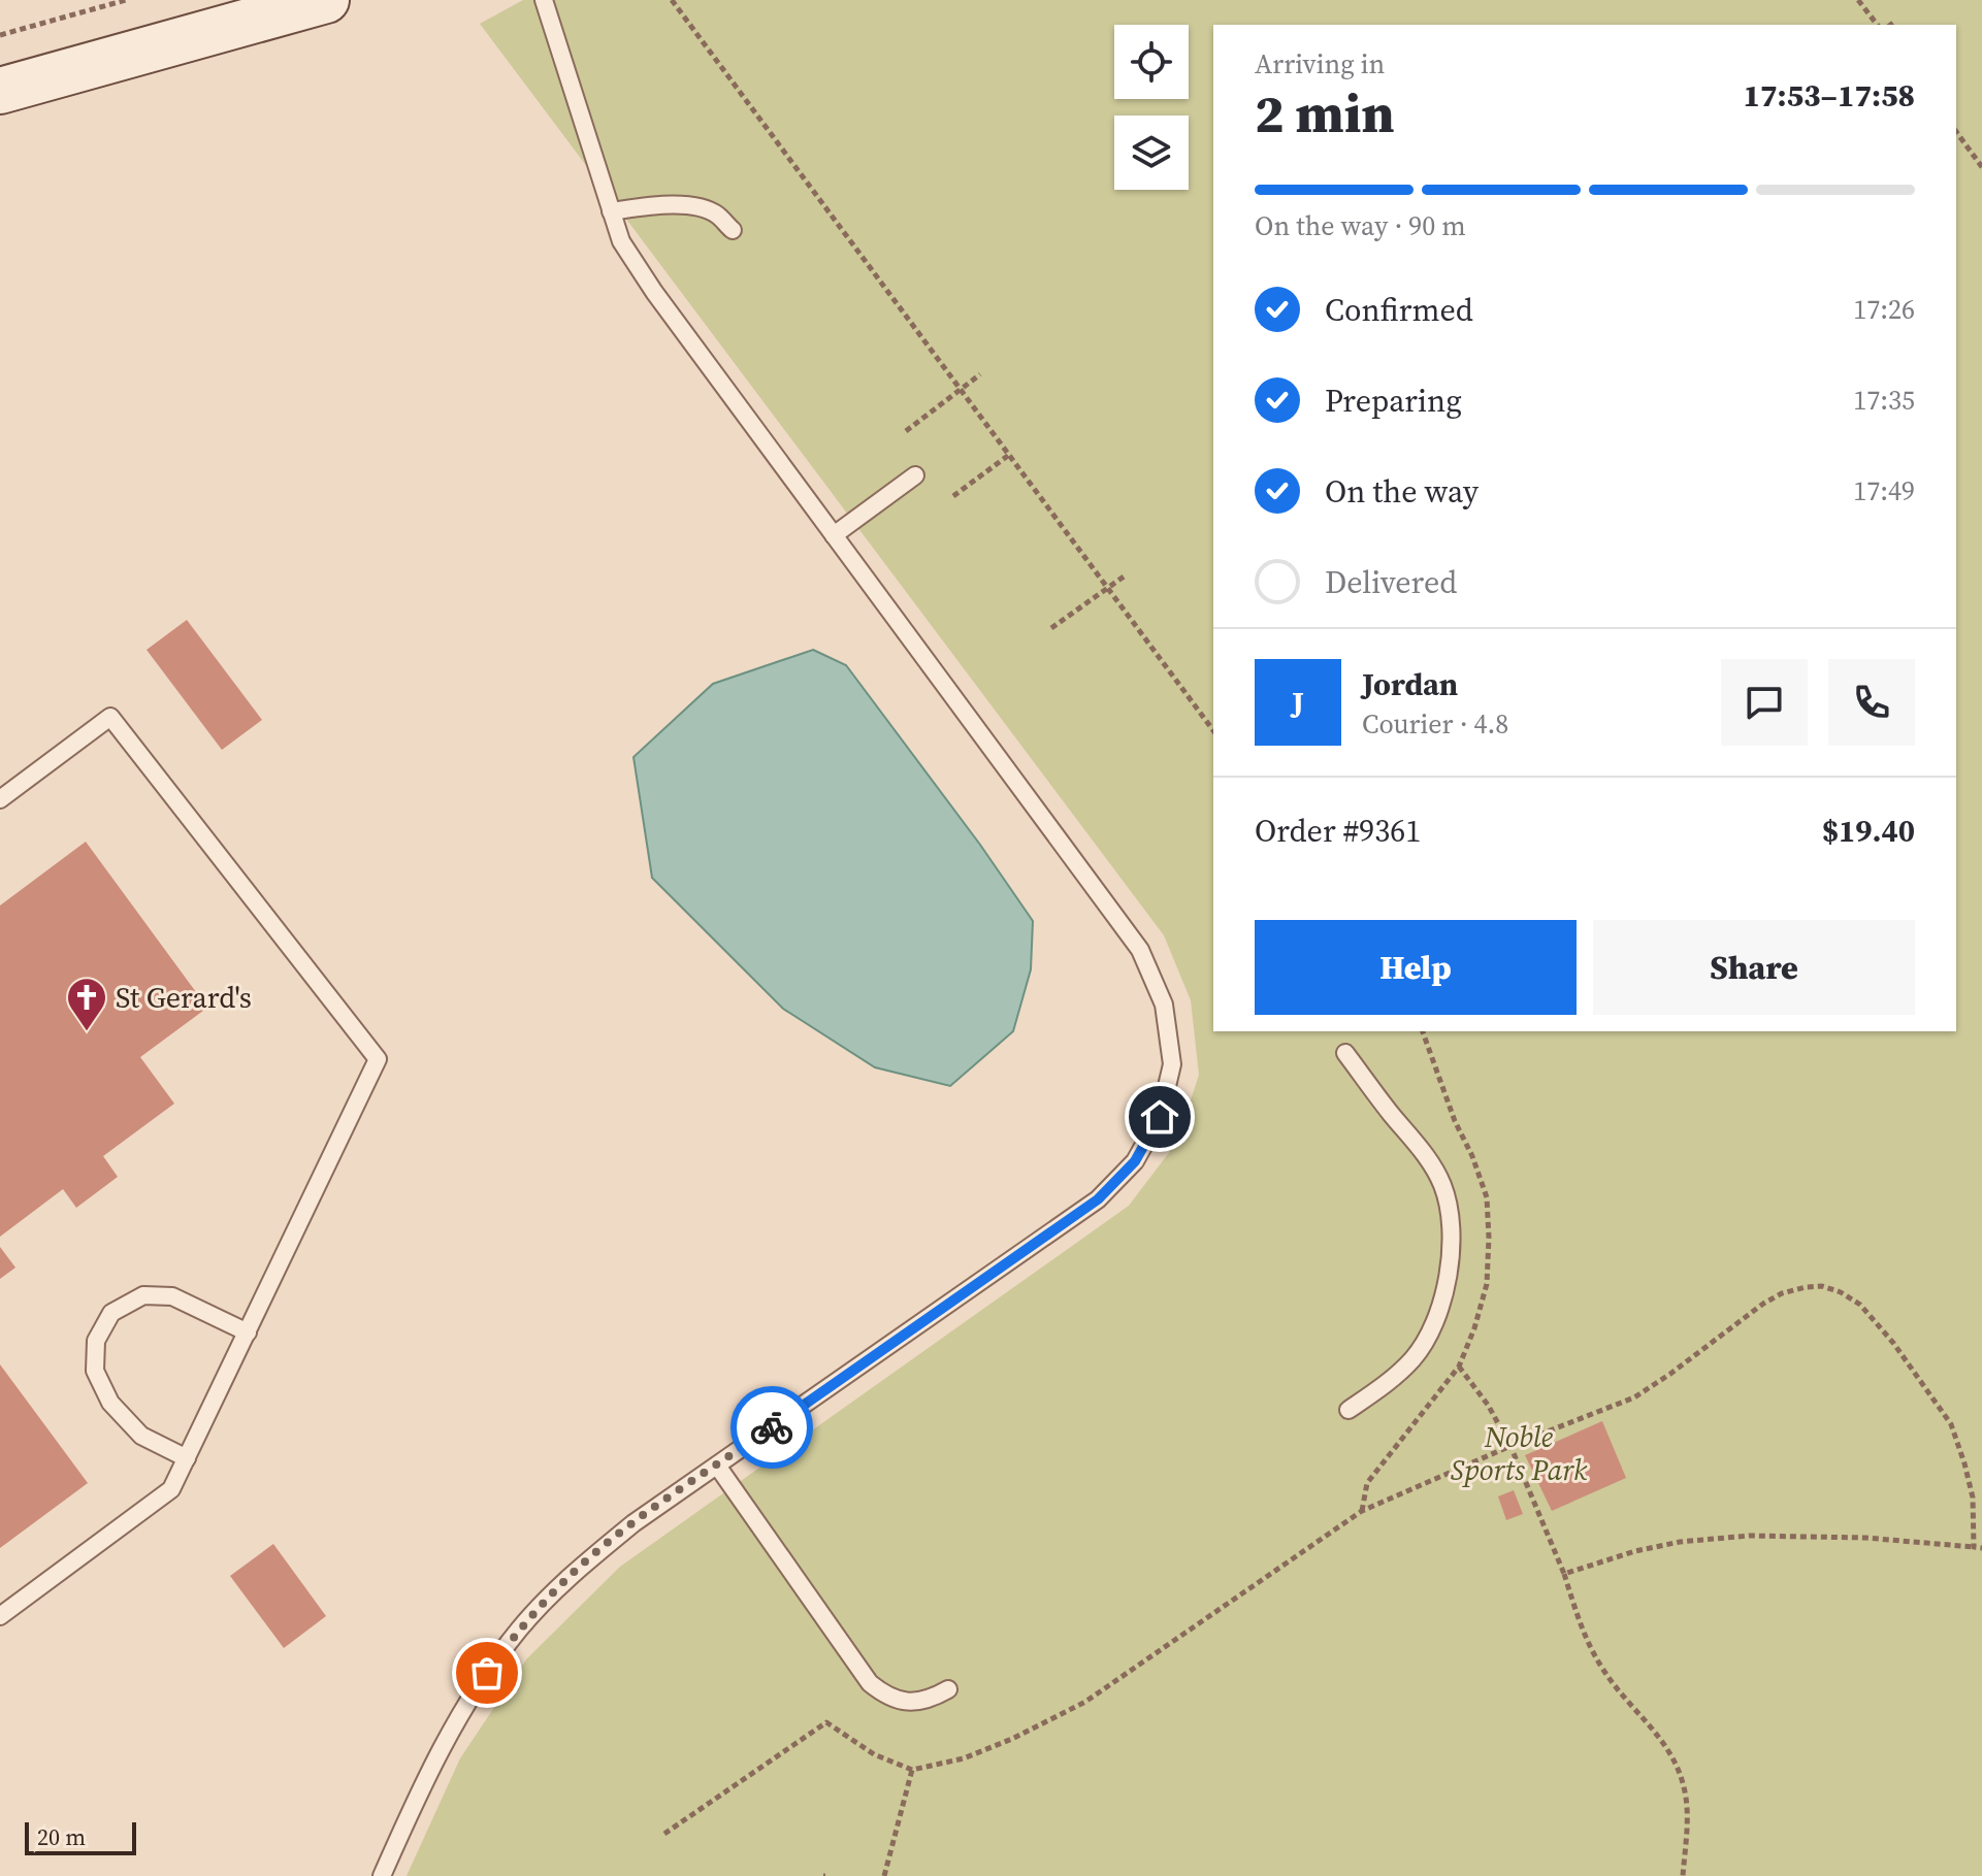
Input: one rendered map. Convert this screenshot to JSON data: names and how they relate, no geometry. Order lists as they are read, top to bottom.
{
  "parks": ["Noble Sports Park"],
  "places": {
    "church": ["St Gerard's"]
  },
  "scale_bar": "20 m",
  "page": {
    "heading": ["2 min", "Arriving in", "17:53–17:58"],
    "panel": [
      "Jordan",
      "Courier · 4.8",
      "Order #9361",
      "$19.40"
    ],
    "bar": "On the way · 90 m",
    "list": [
      ["Confirmed", "17:26"],
      ["Preparing", "17:35"],
      ["On the way", "17:49"],
      "Delivered"
    ],
    "round": "J",
    "buttons": ["Help", "Share"],
    "scale": "20 m"
  }
}
